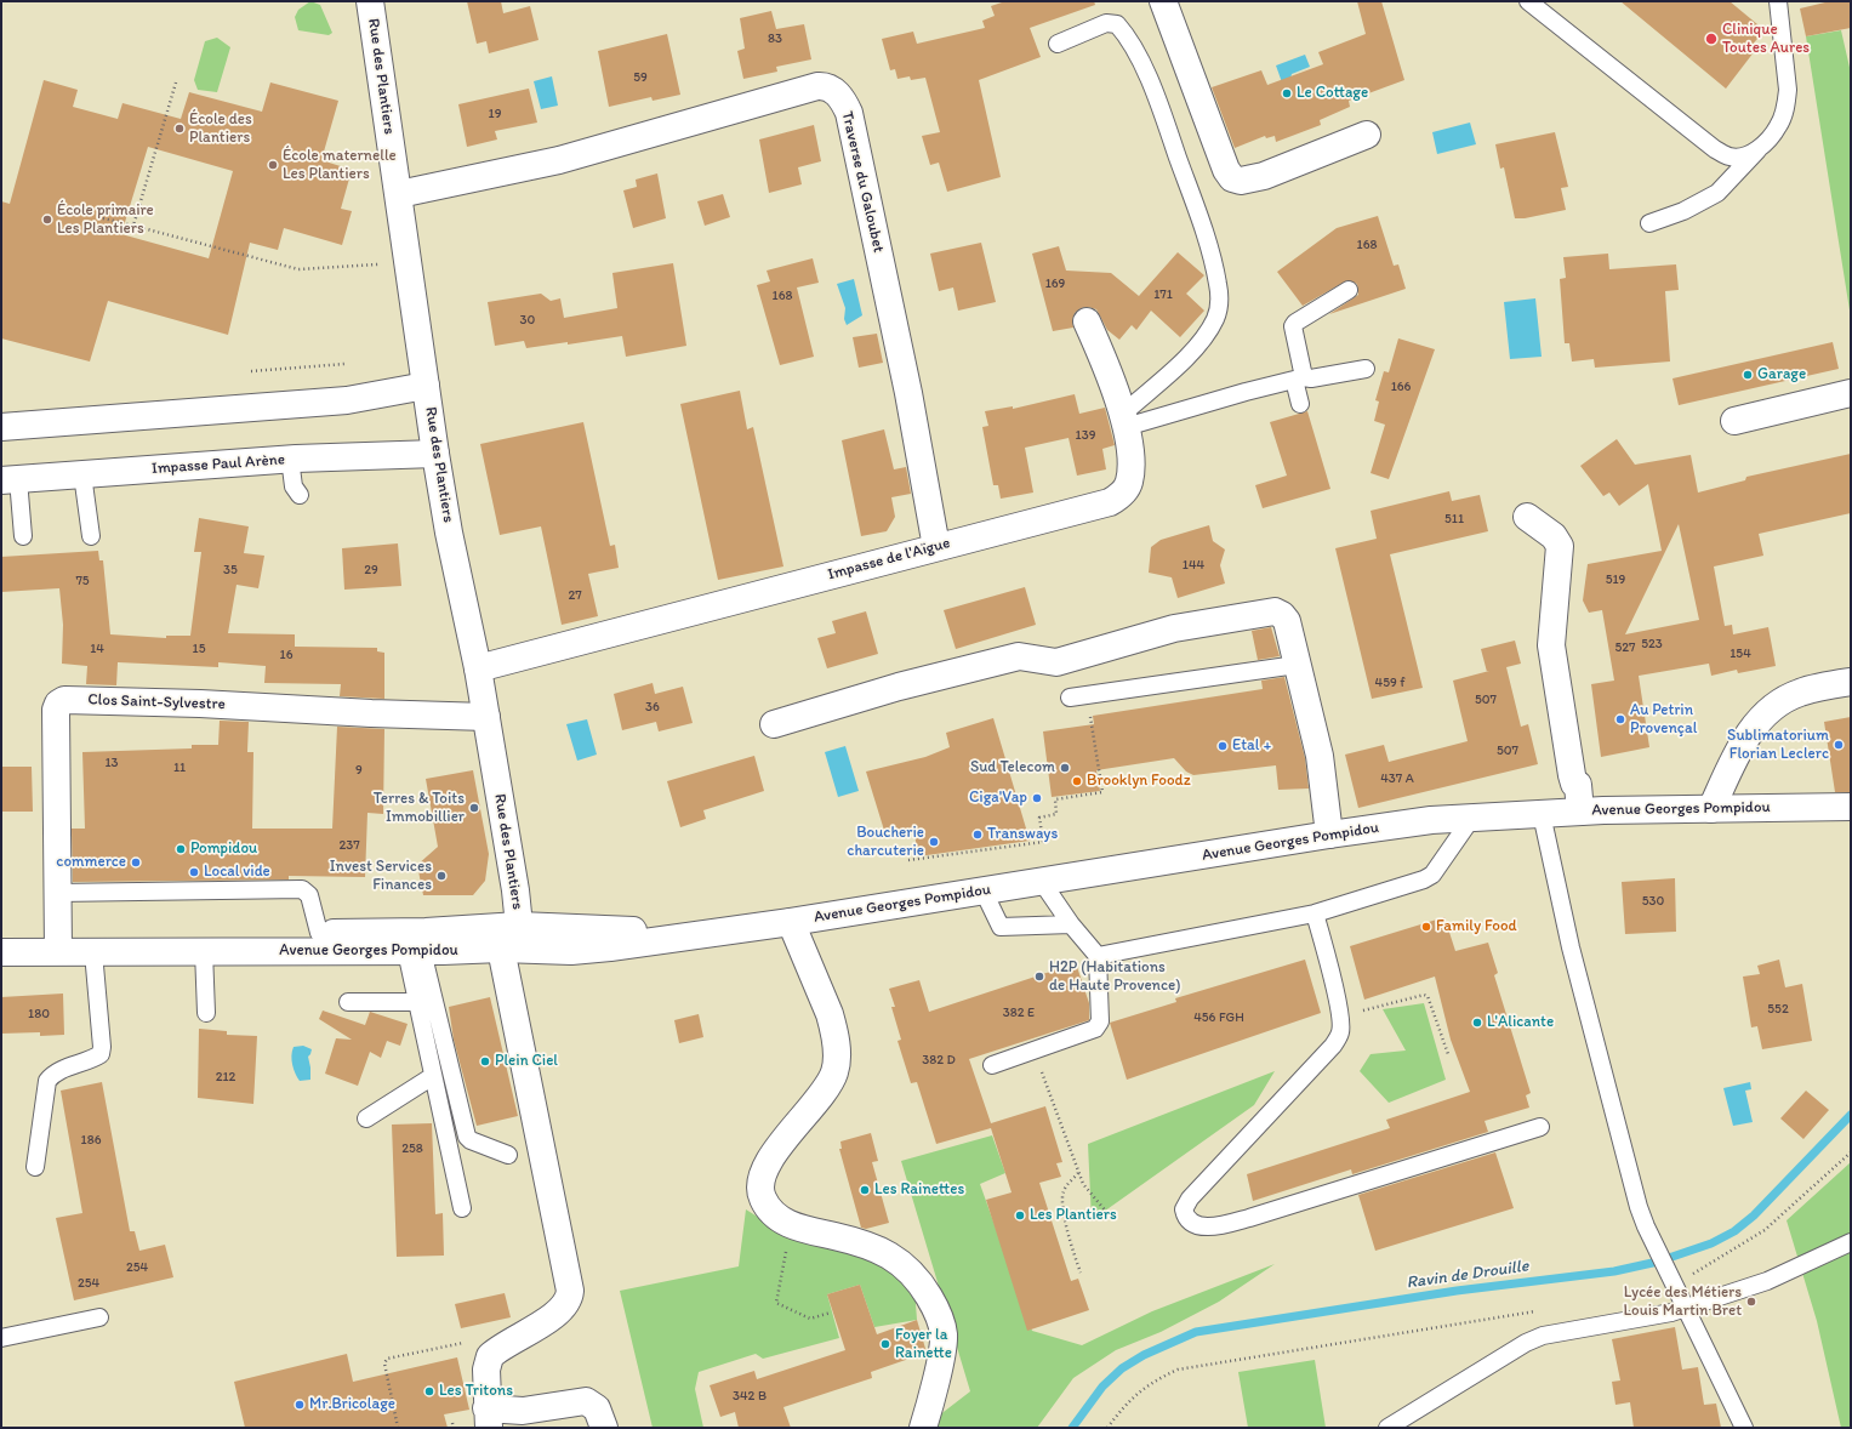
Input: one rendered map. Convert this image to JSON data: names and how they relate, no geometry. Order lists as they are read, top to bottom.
{
  "streets": {
    "street": [
      "Rue des Plantiers",
      "Traverse du Galoubet",
      "Impasse Paul Arène",
      "Impasse de l'Aïgue",
      "Clos Saint-Sylvestre",
      "Avenue Georges Pompidou"
    ]
  },
  "crossings": [
    ["Rue des Plantiers", "Traverse du Galoubet"],
    ["Rue des Plantiers", "Impasse Paul Arène"],
    ["Rue des Plantiers", "Impasse de l'Aïgue"],
    ["Rue des Plantiers", "Clos Saint-Sylvestre"],
    ["Rue des Plantiers", "Avenue Georges Pompidou"],
    ["Traverse du Galoubet", "Impasse de l'Aïgue"],
    ["Clos Saint-Sylvestre", "Avenue Georges Pompidou"]
  ],
  "water": ["Ravin de Drouille"],
  "places": [
    "Clinique Toutes Aures",
    "Le Cottage",
    "École des Plantiers",
    "École maternelle Les Plantiers",
    "École primaire Les Plantiers",
    "Garage",
    "Au Petrin Provençal",
    "Sublimatorium Florian Leclerc",
    "Etal +",
    "Sud Telecom",
    "Brooklyn Foodz",
    "Ciga'Vap",
    "Terres & Toits Immobillier",
    "Transways",
    "Boucherie charcuterie",
    "Pompidou",
    "commerce",
    "Local vide",
    "Invest Services Finances",
    "Family Food",
    "H2P (Habitations de Haute Provence)",
    "L'Alicante",
    "Plein Ciel",
    "Les Rainettes",
    "Les Plantiers",
    "Lycée des Métiers Louis Martin Bret",
    "Foyer la Rainette",
    "Les Tritons",
    "Mr.Bricolage"
  ],
  "house_numbers": [
    "83",
    "59",
    "19",
    "168",
    "169",
    "171",
    "168",
    "30",
    "166",
    "139",
    "511",
    "144",
    "35",
    "29",
    "519",
    "75",
    "27",
    "523",
    "527",
    "14",
    "15",
    "154",
    "16",
    "459 f",
    "507",
    "36",
    "507",
    "13",
    "11",
    "9",
    "437 A",
    "237",
    "530",
    "552",
    "382 E",
    "180",
    "456 FGH",
    "382 D",
    "212",
    "186",
    "258",
    "254",
    "254",
    "342 B"
  ]
}
